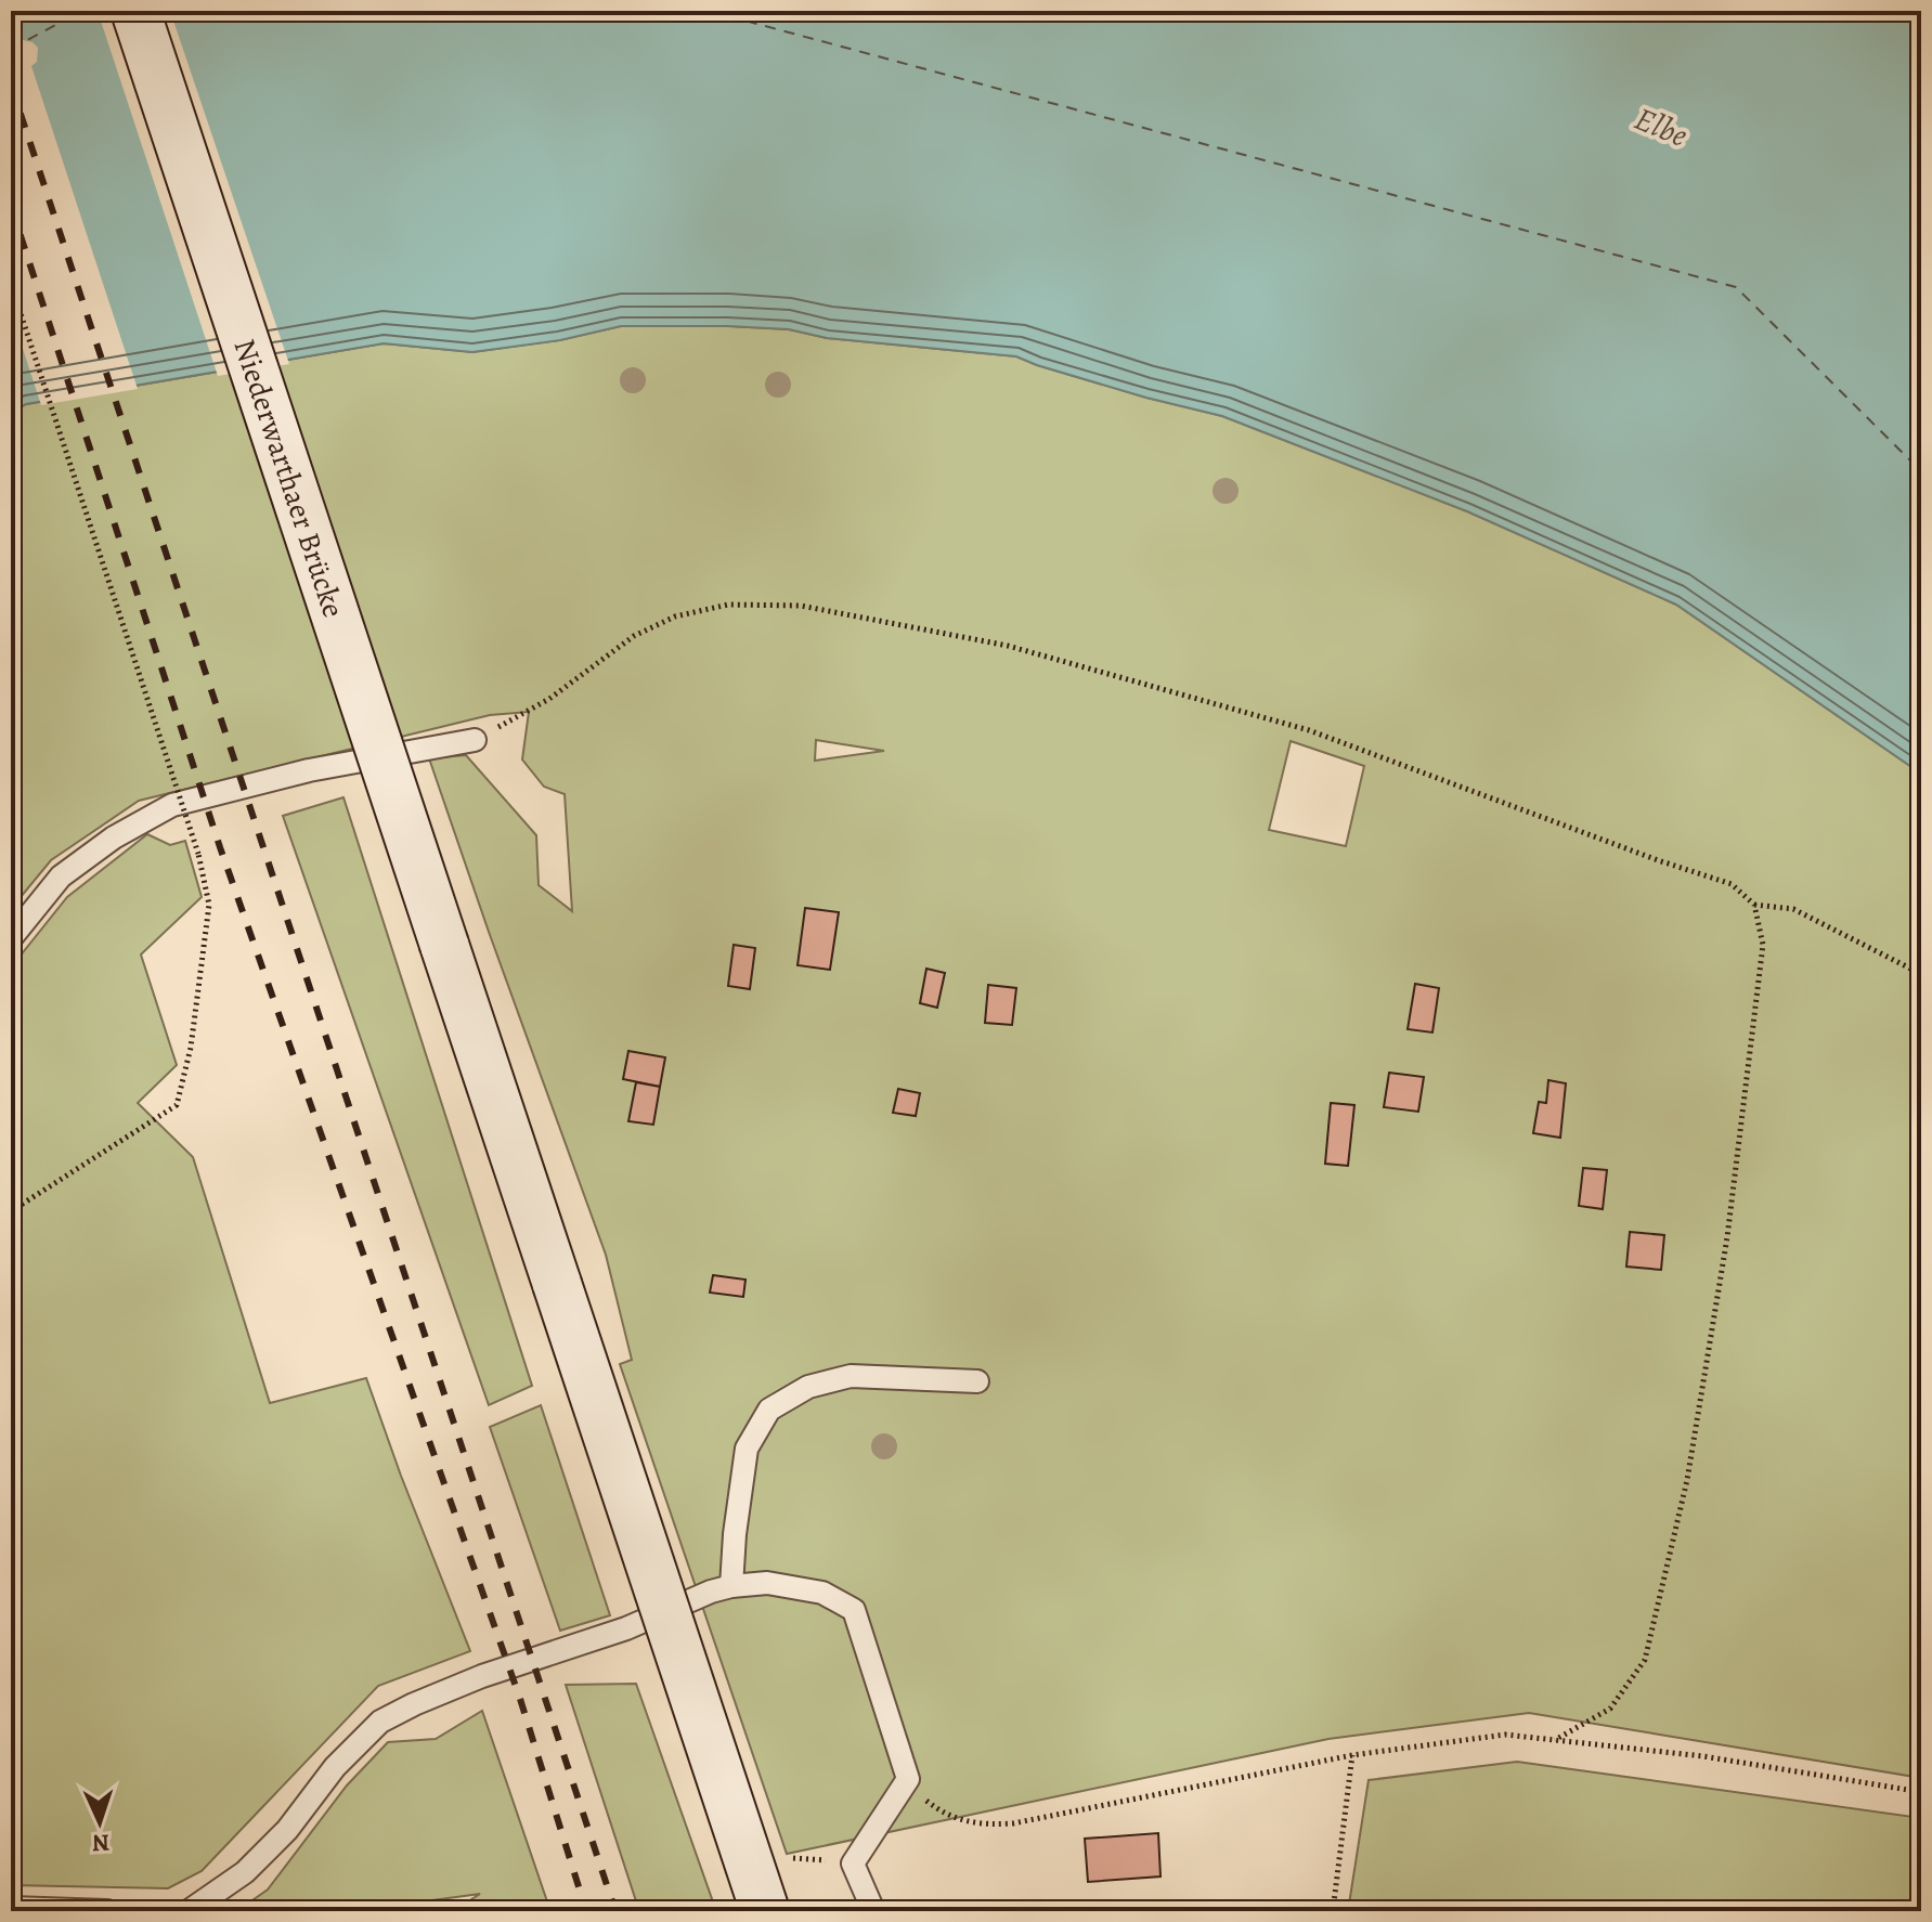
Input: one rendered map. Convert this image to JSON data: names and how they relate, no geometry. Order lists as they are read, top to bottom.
{
  "streets": {
    "main road": ["Niederwarthaer Brücke"]
  },
  "water": ["Elbe"],
  "north": "bottom"
}
